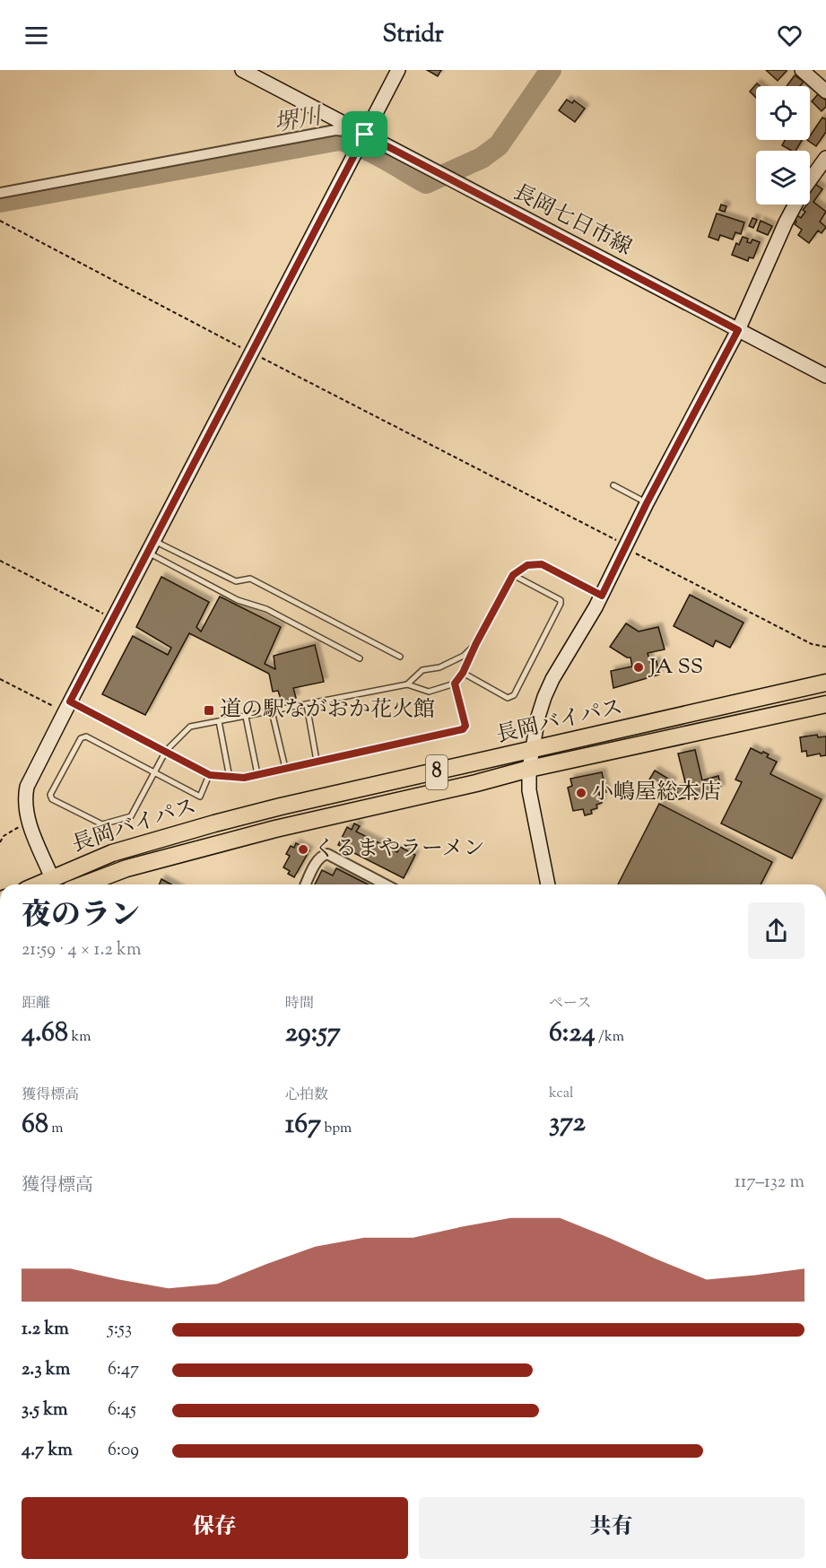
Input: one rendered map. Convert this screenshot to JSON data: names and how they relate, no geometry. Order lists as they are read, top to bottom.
{
  "streets": {
    "highway": ["長岡バイパス", "8"],
    "street": ["長岡七日市線"]
  },
  "water": ["堺川"],
  "places": {
    "other": ["JA SS", "小嶋屋総本店", "くるまやラーメン"],
    "transit": ["道の駅ながおか花火館"]
  },
  "page": {
    "header": "Stridr",
    "heading": ["夜のラン", "21:59 · 4 × 1.2 km"],
    "stats": [
      ["距離", "4.68 km"],
      ["時間", "29:57"],
      ["ペース", "6:24 /km"],
      ["獲得標高", "68 m"],
      ["心拍数", "167 bpm"],
      ["kcal", "372"]
    ],
    "chart": ["獲得標高", "117–132 m"],
    "list": [
      {
        "name": "1.2 km",
        "note": "5:53"
      },
      {
        "name": "2.3 km",
        "note": "6:47"
      },
      {
        "name": "3.5 km",
        "note": "6:45"
      },
      {
        "name": "4.7 km",
        "note": "6:09"
      }
    ],
    "buttons": ["保存", "共有"]
  }
}
